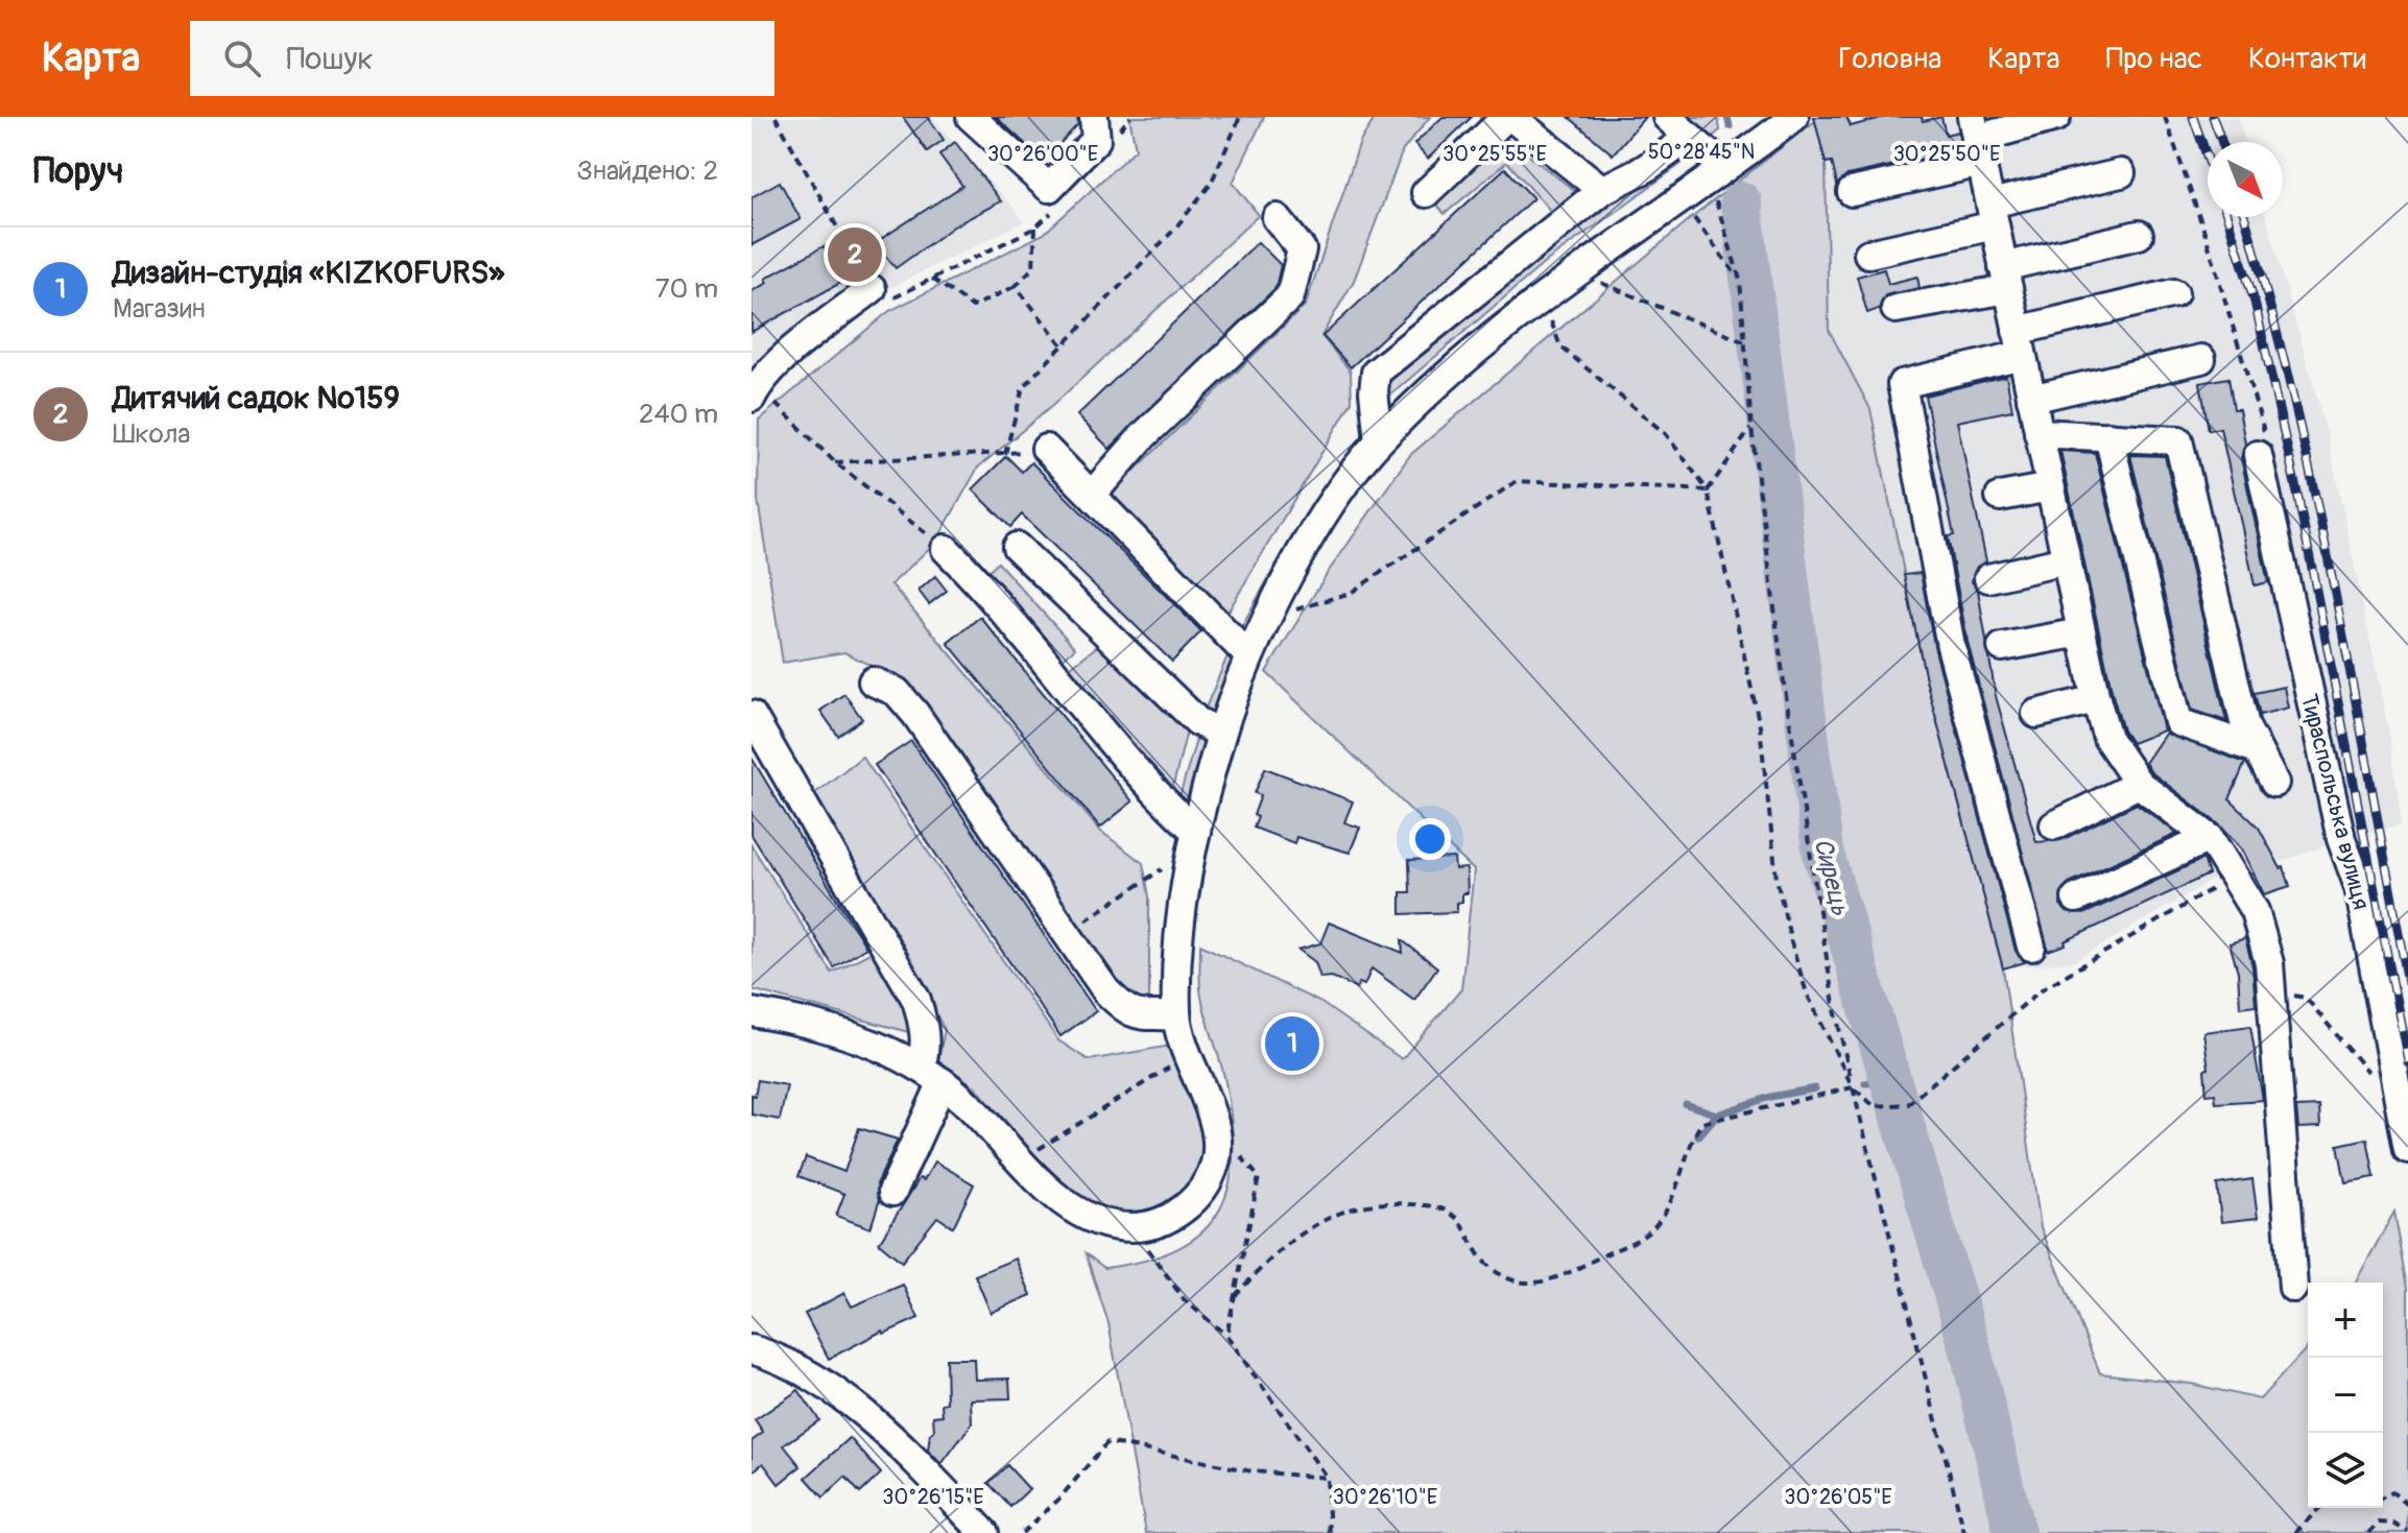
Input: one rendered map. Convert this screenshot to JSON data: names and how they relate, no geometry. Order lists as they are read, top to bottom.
{
  "streets": {
    "street": ["Тираспольська вулиця"]
  },
  "water": ["Сирець"],
  "north": "bottom right",
  "page": {
    "header": "Карта",
    "search": "Пошук",
    "nav": [
      "Головна",
      "Карта",
      "Про нас",
      "Контакти"
    ],
    "heading": ["Поруч", "Знайдено: 2"],
    "pins": ["2", "1"],
    "list": [
      {
        "mark": "1",
        "name": "Дизайн-студія «KIZKOFURS»",
        "note": "Магазин",
        "value": "70 m"
      },
      {
        "mark": "2",
        "name": "Дитячий садок №159",
        "note": "Школа",
        "value": "240 m"
      }
    ],
    "map_buttons": ["+", "−"]
  },
  "coordinates": [
    "50°28'45\"N",
    "30°26'00\"E",
    "30°25'55\"E",
    "30°25'50\"E",
    "30°26'15\"E",
    "30°26'10\"E",
    "30°26'05\"E"
  ]
}
